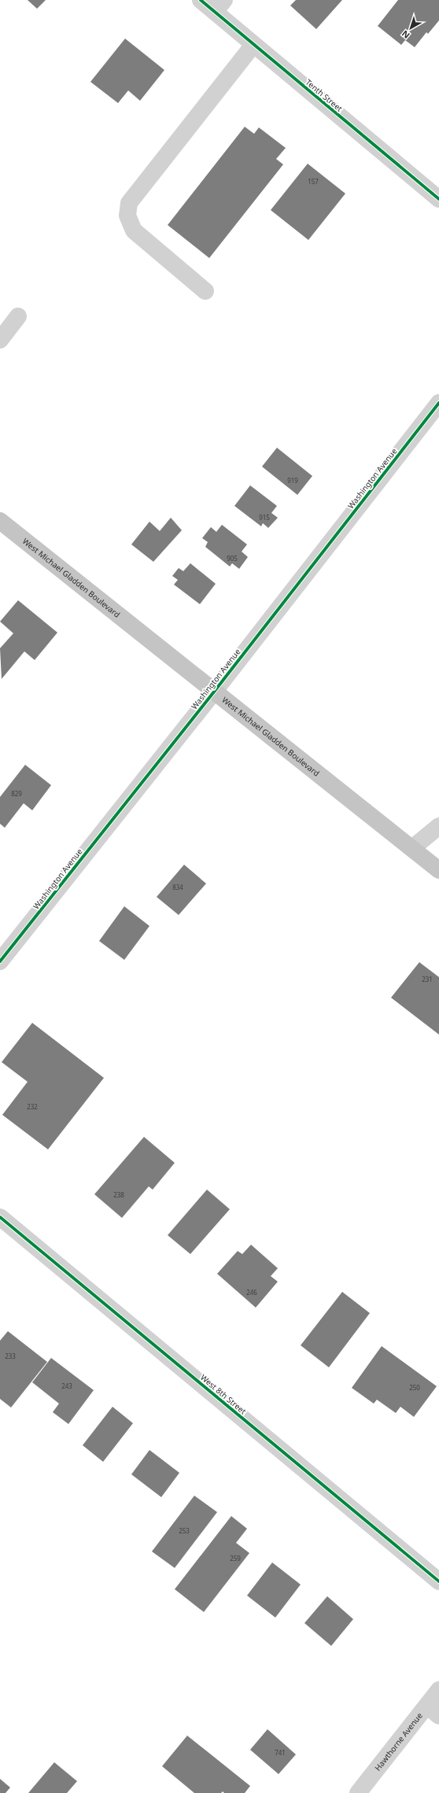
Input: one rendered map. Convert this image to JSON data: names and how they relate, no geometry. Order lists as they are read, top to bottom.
{
  "streets": {
    "main road": ["West Michael Gladden Boulevard"],
    "street": [
      "Tenth Street",
      "Washington Avenue",
      "West 8th Street",
      "Hawthorne Avenue"
    ]
  },
  "crossings": [
    ["Washington Avenue", "West Michael Gladden Boulevard"]
  ],
  "house_numbers": [
    "157",
    "919",
    "915",
    "905",
    "829",
    "834",
    "231",
    "232",
    "238",
    "246",
    "233",
    "243",
    "250",
    "253",
    "259",
    "741"
  ],
  "north": "bottom left"
}
